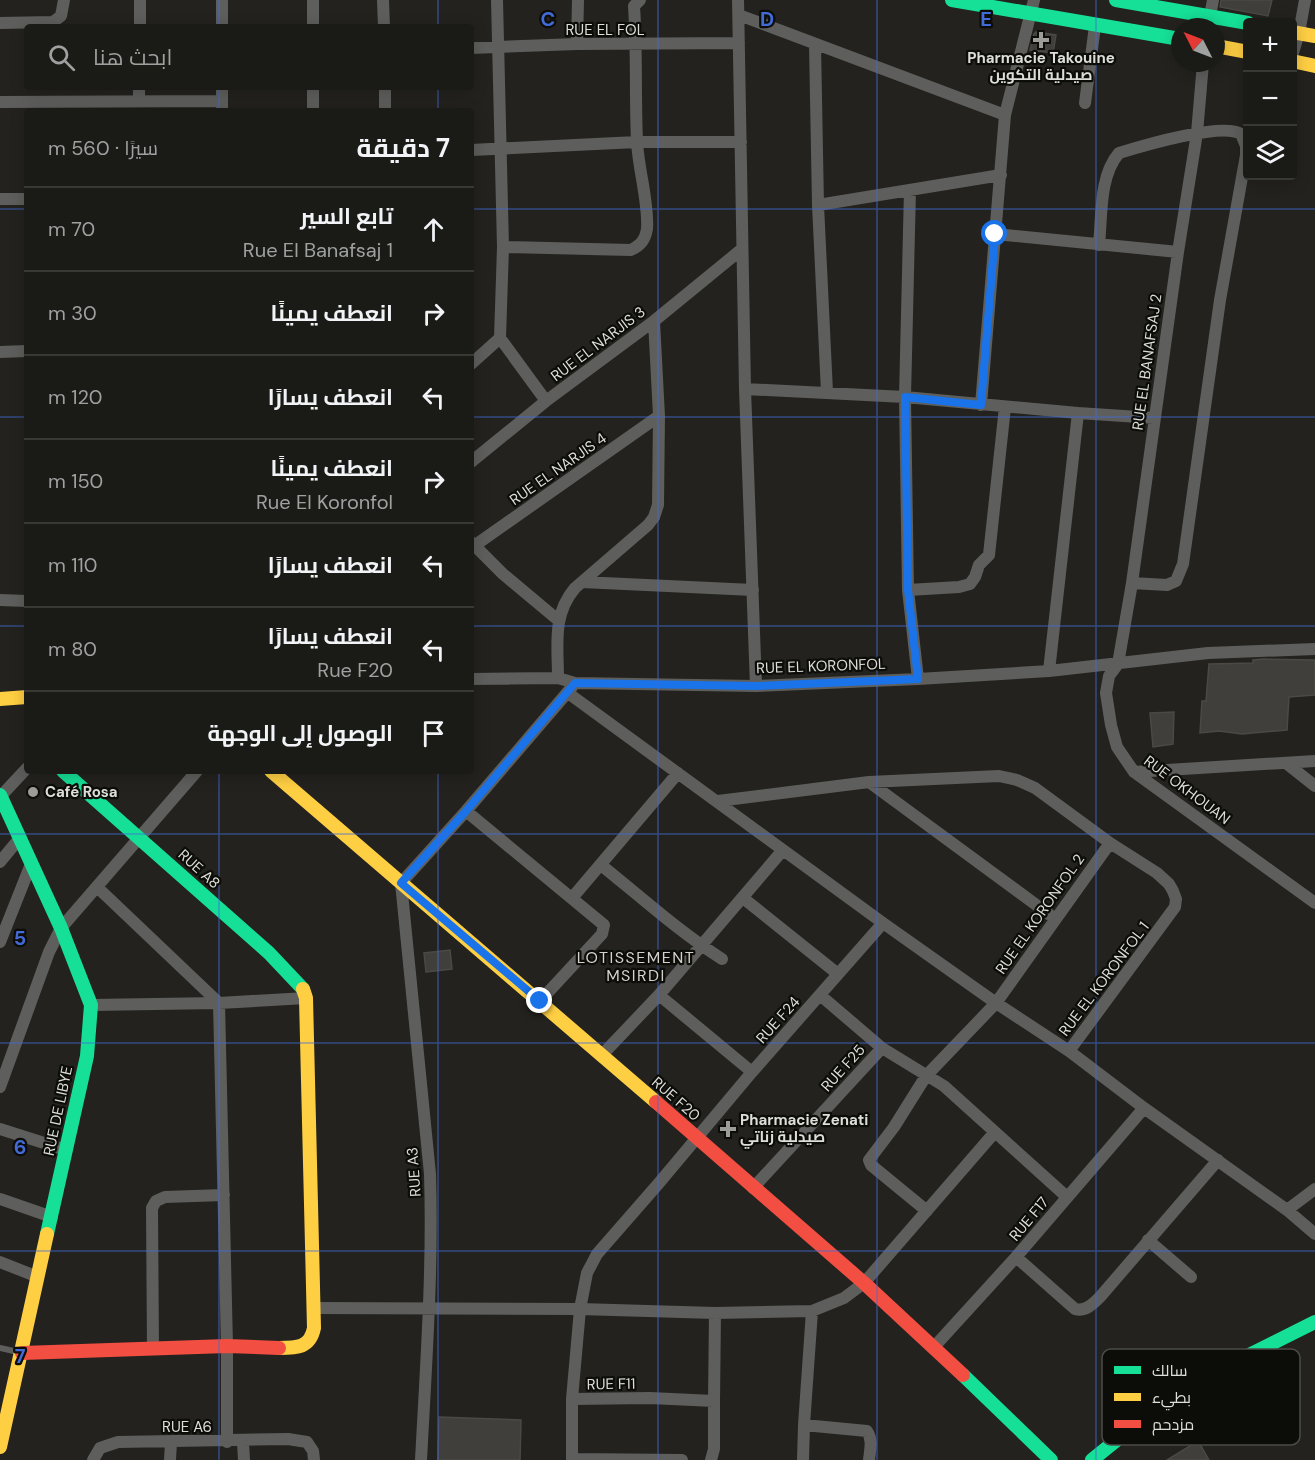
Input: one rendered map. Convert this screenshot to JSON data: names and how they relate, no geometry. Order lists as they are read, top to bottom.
{
  "streets": {
    "street": [
      "RUE EL FOL",
      "RUE EL NARJIS 3",
      "RUE EL BANAFSAJ 2",
      "RUE EL NARJIS 4",
      "RUE EL KORONFOL",
      "RUE OKHOUAN",
      "RUE A8",
      "RUE EL KORONFOL 2",
      "RUE EL KORONFOL 1",
      "RUE F24",
      "RUE F25",
      "RUE F20",
      "RUE DE LIBYE",
      "RUE A3",
      "RUE F17",
      "RUE F11",
      "RUE A6"
    ]
  },
  "crossings": [
    ["RUE EL BANAFSAJ 2", "RUE EL KORONFOL"],
    ["RUE EL BANAFSAJ 2", "RUE OKHOUAN"],
    ["RUE EL KORONFOL", "RUE OKHOUAN"],
    ["RUE EL KORONFOL 2", "RUE EL KORONFOL 1"],
    ["RUE F24", "RUE F20"],
    ["RUE F24", "RUE F11"],
    ["RUE F25", "RUE F20"],
    ["RUE F20", "RUE A3"],
    ["RUE F20", "RUE F17"]
  ],
  "districts": ["LOTISSEMENT MSIRDI"],
  "places": {
    "health": ["Pharmacie Takouine صيدلية التكوين", "Pharmacie Zenati صيدلية زناتي"],
    "other": ["Café Rosa"]
  },
  "legend": ["سالك", "بطيء", "مزدحم"],
  "north": "top left",
  "page": {
    "map_buttons": ["+", "−"],
    "search": "ابحث هنا",
    "heading": ["7 دقيقة", "سيرًا · 560 m"],
    "list": [
      ["تابع السير", "Rue El Banafsaj 1", "70 m"],
      ["انعطف يمينًا", "30 m"],
      ["انعطف يسارًا", "120 m"],
      ["انعطف يمينًا", "Rue El Koronfol", "150 m"],
      ["انعطف يسارًا", "110 m"],
      ["انعطف يسارًا", "Rue F20", "80 m"],
      "الوصول إلى الوجهة"
    ]
  },
  "grid": {
    "columns": ["C", "D", "E"],
    "rows": ["5", "6", "7"]
  }
}
